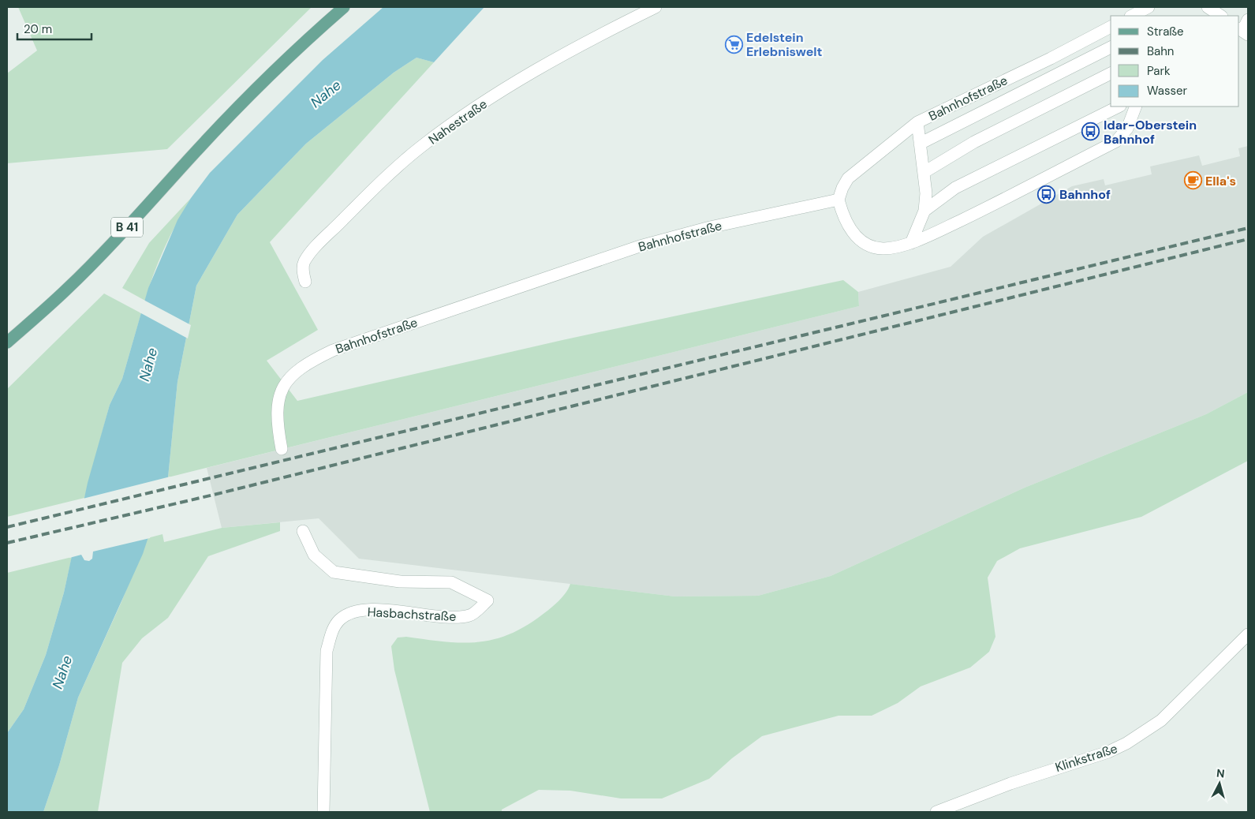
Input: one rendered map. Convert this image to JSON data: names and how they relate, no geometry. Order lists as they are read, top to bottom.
{
  "streets": {
    "main road": ["B 41"],
    "street": [
      "Bahnhofstraße",
      "Nahestraße",
      "Hasbachstraße",
      "Klinkstraße"
    ]
  },
  "water": ["Nahe"],
  "places": {
    "supermarket": ["Edelstein Erlebniswelt"],
    "bus stop": ["Idar-Oberstein Bahnhof", "Bahnhof"],
    "cafe": ["Ella's"]
  },
  "legend": [
    "Straße",
    "Bahn",
    "Park",
    "Wasser"
  ],
  "scale_bar": "20 m",
  "north": "top"
}
